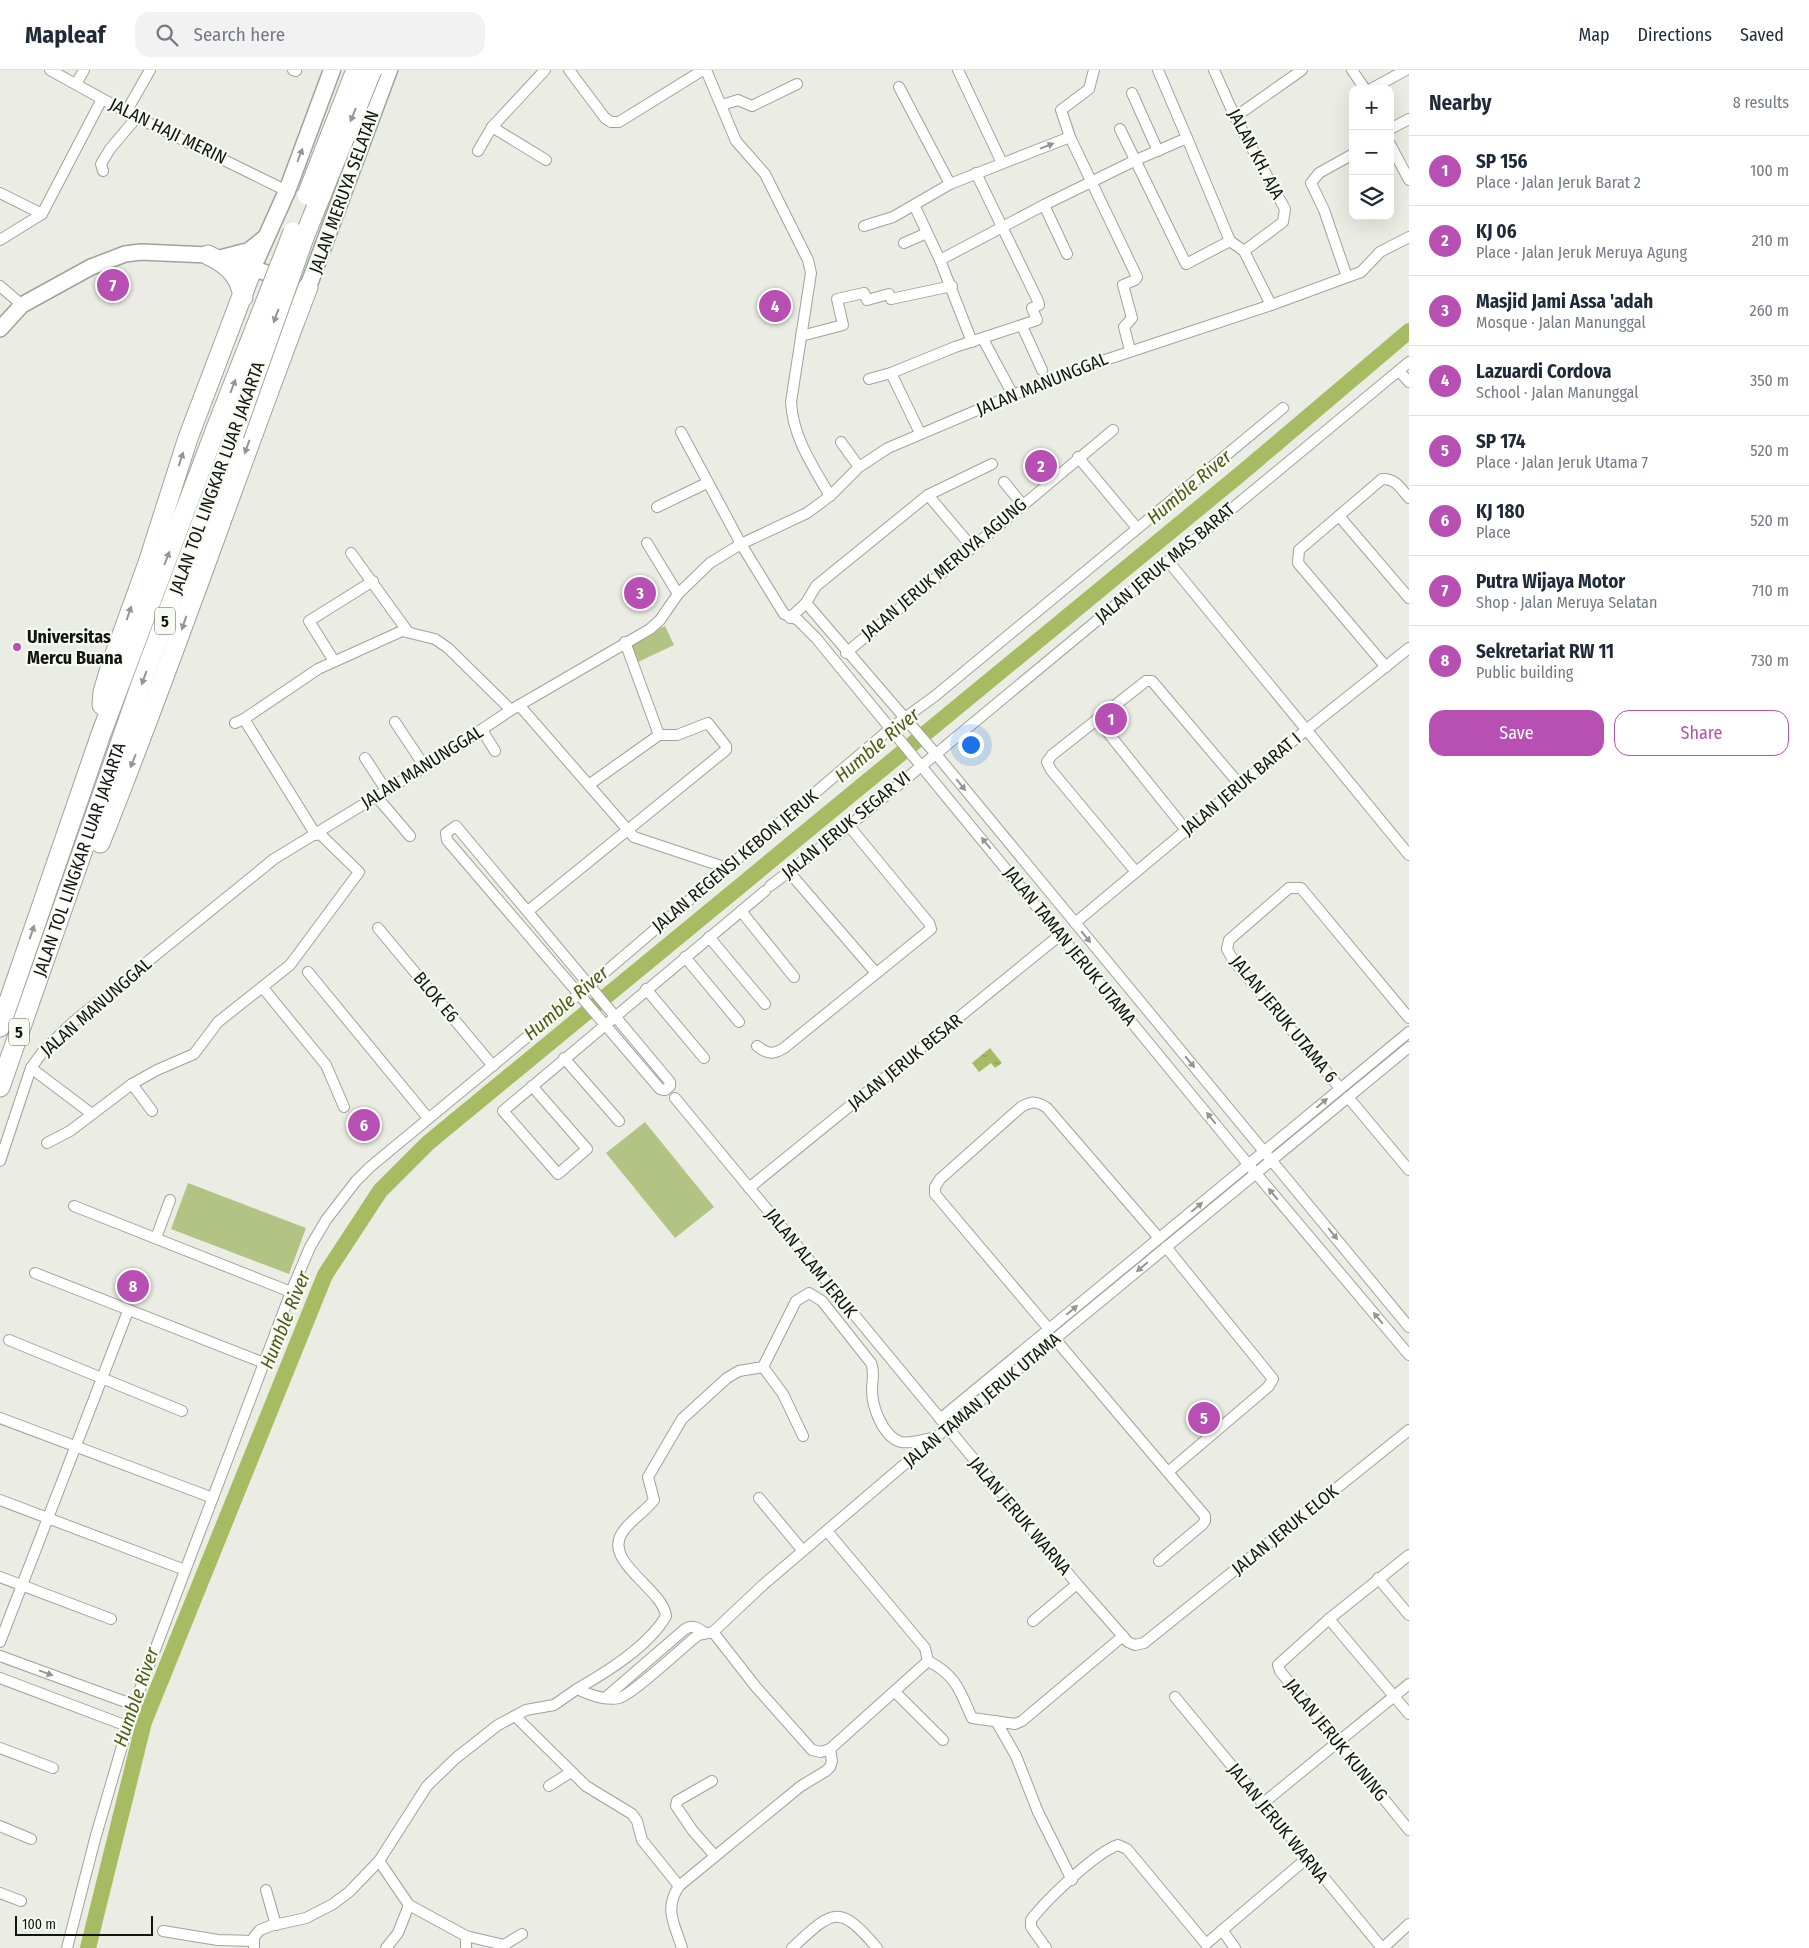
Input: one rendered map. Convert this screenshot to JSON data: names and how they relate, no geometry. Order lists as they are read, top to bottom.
{
  "streets": {
    "highway": ["JALAN TOL LINGKAR LUAR JAKARTA", "5"],
    "main road": ["JALAN MERUYA SELATAN"],
    "street": [
      "JALAN HAJI MERIN",
      "JALAN KH. AJA",
      "JALAN MANUNGGAL",
      "JALAN JERUK MAS BARAT",
      "JALAN JERUK MERUYA AGUNG",
      "JALAN JERUK BARAT I",
      "JALAN JERUK SEGAR VI",
      "JALAN REGENSI KEBON JERUK",
      "JALAN TAMAN JERUK UTAMA",
      "BLOK E6",
      "JALAN JERUK UTAMA 6",
      "JALAN JERUK BESAR",
      "JALAN ALAM JERUK",
      "JALAN JERUK WARNA",
      "JALAN JERUK ELOK",
      "JALAN JERUK KUNING"
    ]
  },
  "crossings": [
    ["JALAN MANUNGGAL", "JALAN TAMAN JERUK UTAMA"],
    ["JALAN JERUK MAS BARAT", "JALAN JERUK SEGAR VI"],
    ["JALAN JERUK MAS BARAT", "JALAN TAMAN JERUK UTAMA"],
    ["JALAN JERUK MERUYA AGUNG", "JALAN TAMAN JERUK UTAMA"],
    ["JALAN JERUK BARAT I", "JALAN TAMAN JERUK UTAMA"],
    ["JALAN JERUK SEGAR VI", "JALAN TAMAN JERUK UTAMA"],
    ["JALAN REGENSI KEBON JERUK", "JALAN TAMAN JERUK UTAMA"],
    ["JALAN REGENSI KEBON JERUK", "BLOK E6"],
    ["JALAN TAMAN JERUK UTAMA", "JALAN JERUK UTAMA 6"],
    ["JALAN TAMAN JERUK UTAMA", "JALAN JERUK BESAR"],
    ["JALAN TAMAN JERUK UTAMA", "JALAN ALAM JERUK"],
    ["JALAN TAMAN JERUK UTAMA", "JALAN JERUK WARNA"],
    ["JALAN JERUK BESAR", "JALAN ALAM JERUK"],
    ["JALAN ALAM JERUK", "JALAN JERUK WARNA"],
    ["JALAN JERUK WARNA", "JALAN JERUK ELOK"]
  ],
  "water": ["Humble River"],
  "places": ["Universitas Mercu Buana"],
  "scale_bar": "100 m",
  "page": {
    "header": "Mapleaf",
    "search": "Search here",
    "nav": ["Map", "Directions", "Saved"],
    "heading": ["Nearby", "8 results"],
    "map_buttons": ["+", "−"],
    "list": [
      {
        "mark": "1",
        "name": "SP 156",
        "note": "Place · Jalan Jeruk Barat 2",
        "value": "100 m"
      },
      {
        "mark": "2",
        "name": "KJ 06",
        "note": "Place · Jalan Jeruk Meruya Agung",
        "value": "210 m"
      },
      {
        "mark": "3",
        "name": "Masjid Jami Assa 'adah",
        "note": "Mosque · Jalan Manunggal",
        "value": "260 m"
      },
      {
        "mark": "4",
        "name": "Lazuardi Cordova",
        "note": "School · Jalan Manunggal",
        "value": "350 m"
      },
      {
        "mark": "5",
        "name": "SP 174",
        "note": "Place · Jalan Jeruk Utama 7",
        "value": "520 m"
      },
      {
        "mark": "6",
        "name": "KJ 180",
        "note": "Place",
        "value": "520 m"
      },
      {
        "mark": "7",
        "name": "Putra Wijaya Motor",
        "note": "Shop · Jalan Meruya Selatan",
        "value": "710 m"
      },
      {
        "mark": "8",
        "name": "Sekretariat RW 11",
        "note": "Public building",
        "value": "730 m"
      }
    ],
    "pins": [
      "7",
      "4",
      "2",
      "3",
      "1",
      "6",
      "8",
      "5"
    ],
    "buttons": ["Save", "Share"],
    "scale": "100 m"
  }
}
